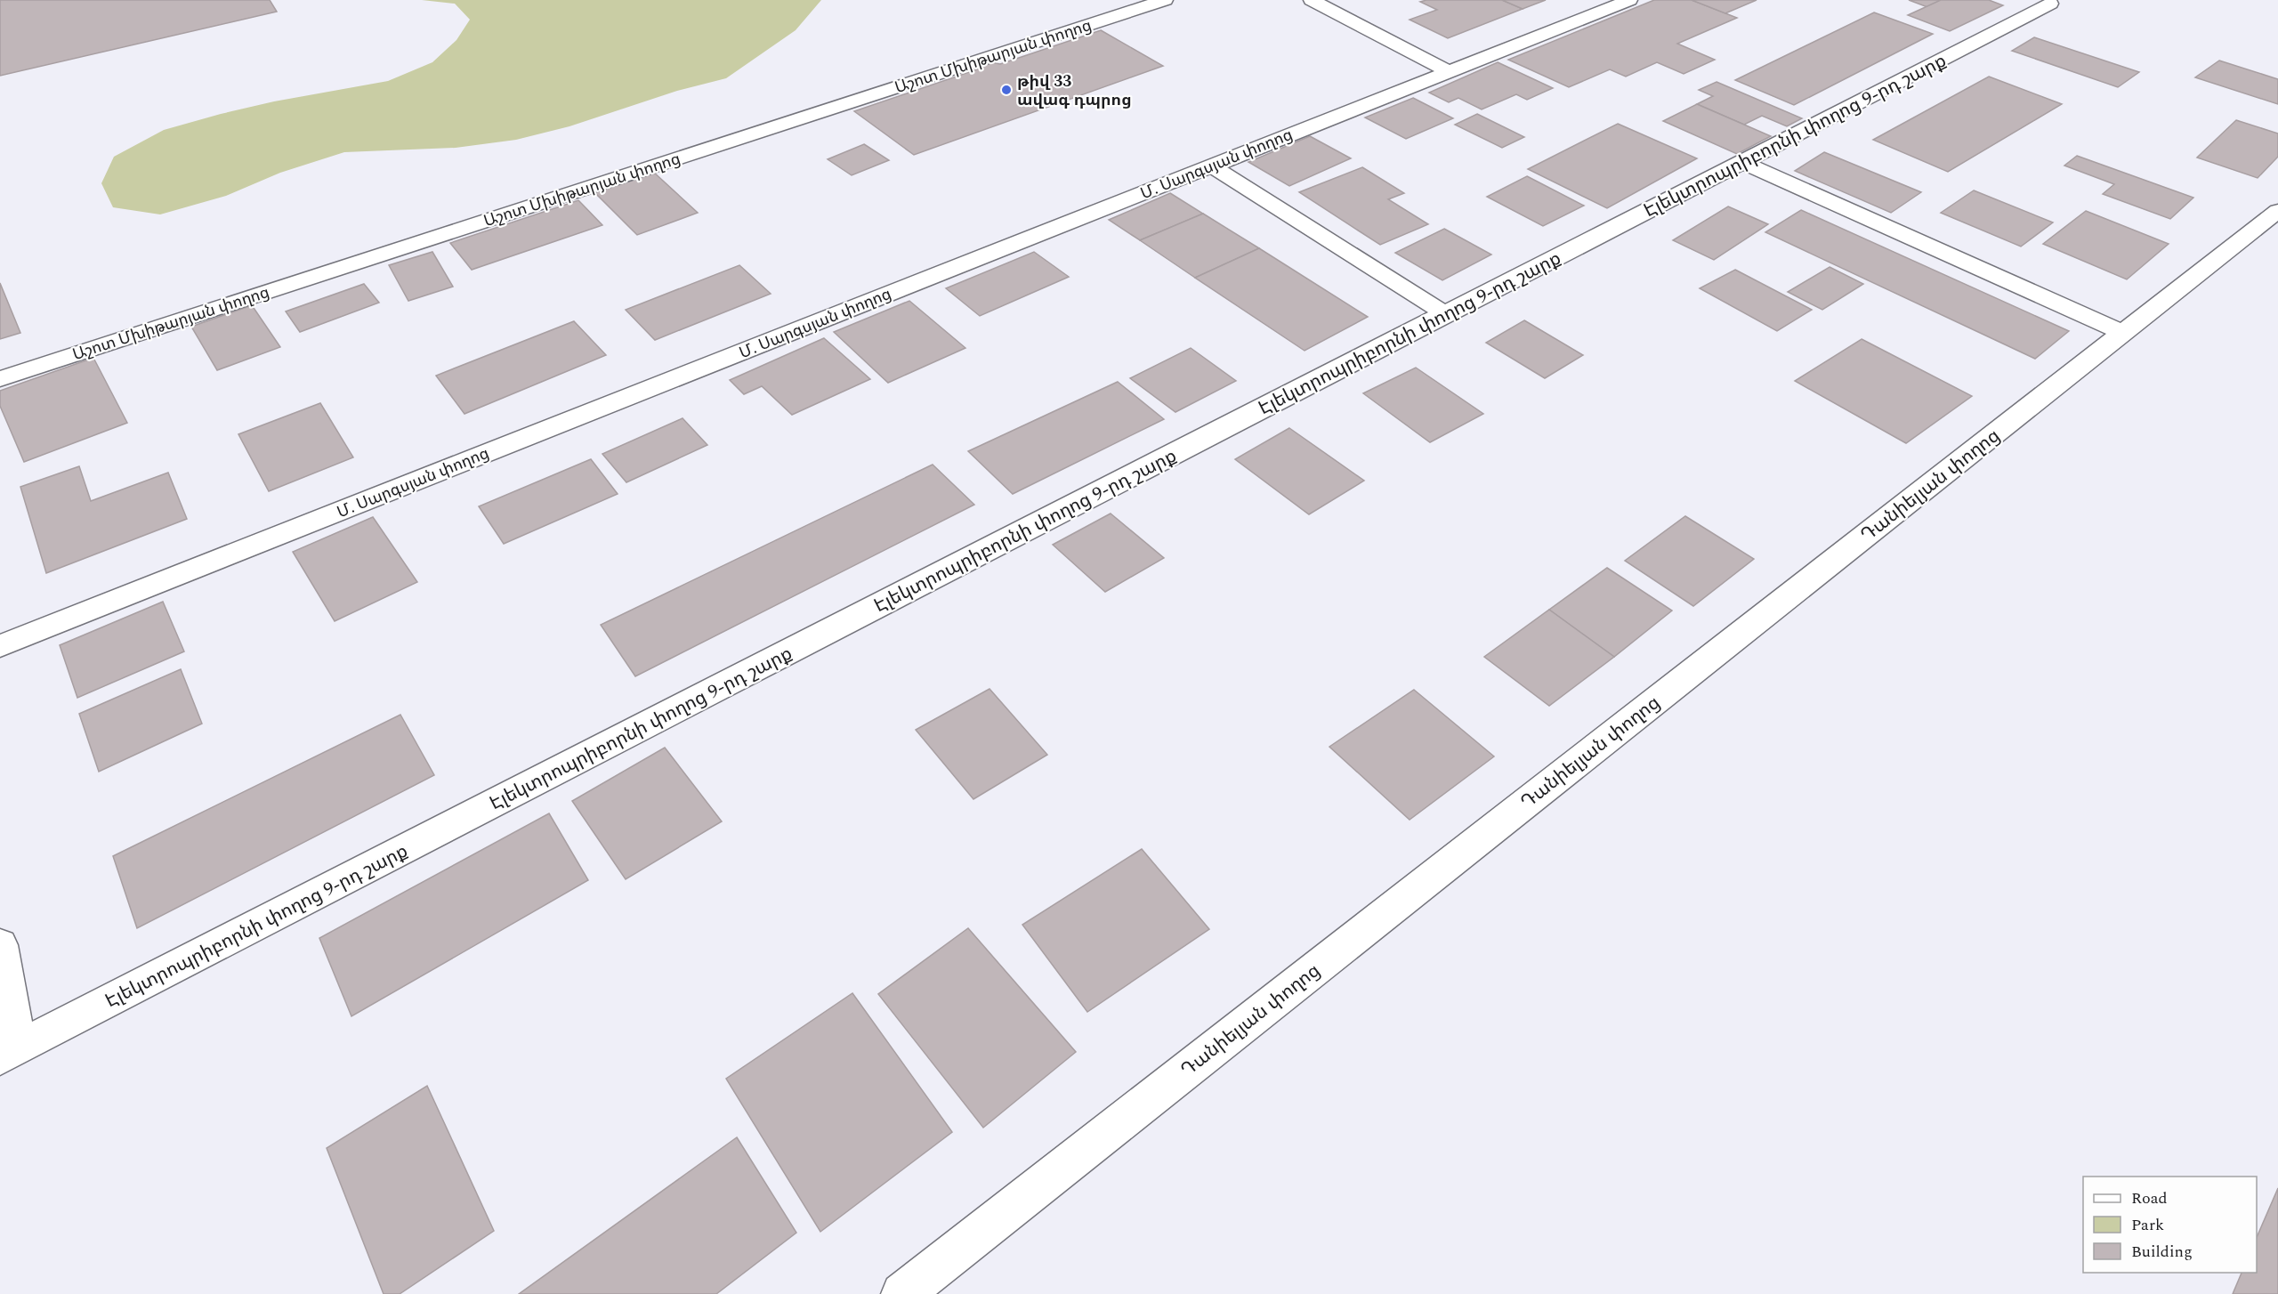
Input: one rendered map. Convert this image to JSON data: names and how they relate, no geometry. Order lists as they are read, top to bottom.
{
  "streets": {
    "street": [
      "Աշոտ Մխիթարյան փողոց",
      "Էլեկտրոպրիբորնի փողոց 9-րդ շարք",
      "Մ. Սարգսյան փողոց",
      "Դանիելյան փողոց"
    ]
  },
  "places": ["թիվ 33 ավագ դպրոց"],
  "legend": ["Road", "Park", "Building"]
}
